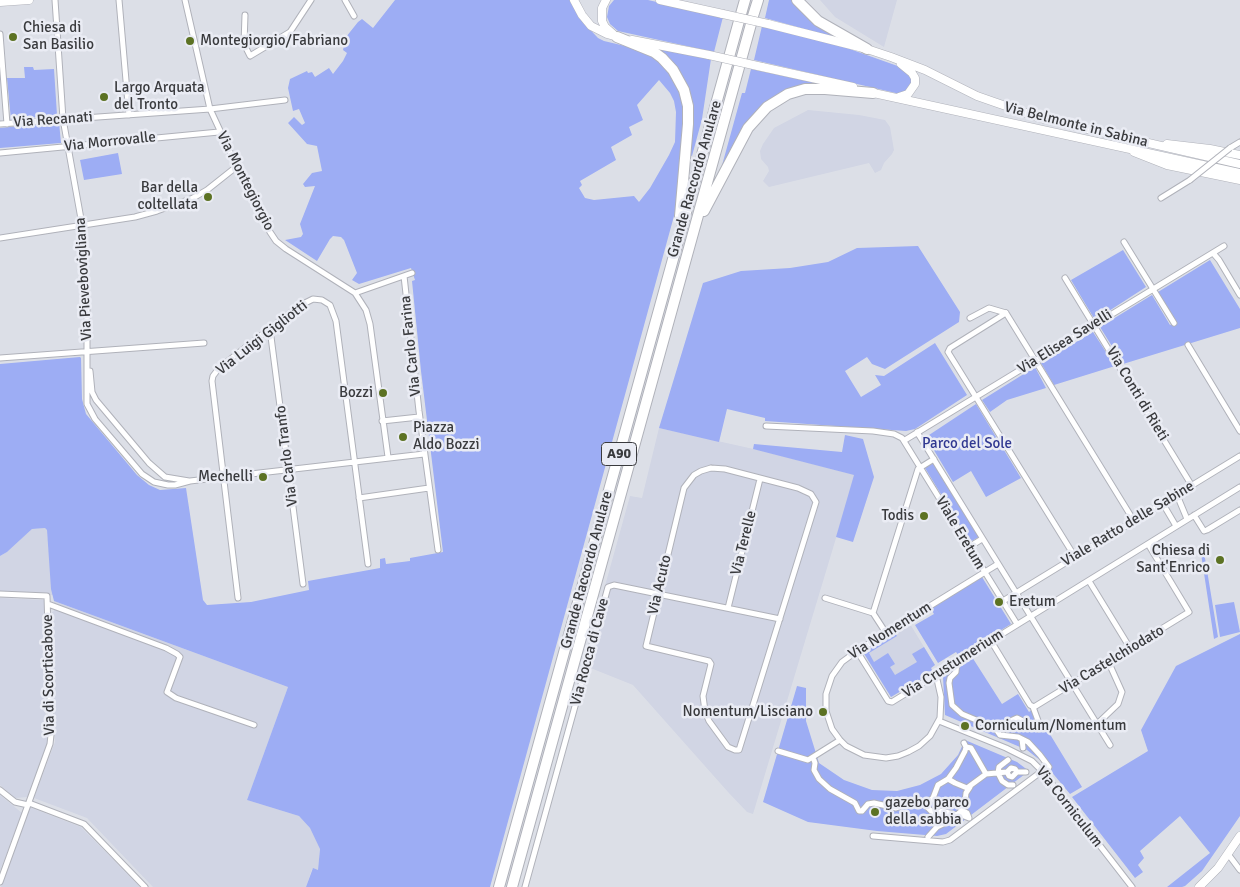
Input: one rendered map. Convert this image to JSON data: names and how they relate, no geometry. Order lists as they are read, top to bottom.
{
  "streets": {
    "highway": ["Grande Raccordo Anulare", "A90"],
    "main road": ["Via Belmonte in Sabina"],
    "street": [
      "Via Recanati",
      "Via Morrovalle",
      "Via Montegiorgio",
      "Via Pievebovigliana",
      "Via Luigi Gigliotti",
      "Via Elisea Savelli",
      "Via Carlo Farina",
      "Via Conti di Rieti",
      "Via Carlo Tranfo",
      "Viale Ratto delle Sabine",
      "Viale Eretum",
      "Via Terelle",
      "Via Acuto",
      "Via Nomentum",
      "Via Rocca di Cave",
      "Via Castelchiodato",
      "Via Crustumerium",
      "Via di Scorticabove",
      "Via Corniculum"
    ]
  },
  "crossings": [
    ["Via Recanati", "Via Montegiorgio"],
    ["Via Recanati", "Via Pievebovigliana"],
    ["Via Morrovalle", "Via Montegiorgio"],
    ["Via Morrovalle", "Via Pievebovigliana"],
    ["Via Luigi Gigliotti", "Via Carlo Tranfo"],
    ["Via Elisea Savelli", "Via Conti di Rieti"],
    ["Via Elisea Savelli", "Viale Eretum"],
    ["Via Conti di Rieti", "Viale Ratto delle Sabine"],
    ["Viale Ratto delle Sabine", "Viale Eretum"],
    ["Viale Ratto delle Sabine", "Via Castelchiodato"],
    ["Viale Ratto delle Sabine", "Via Crustumerium"],
    ["Viale Eretum", "Via Nomentum"],
    ["Viale Eretum", "Via Castelchiodato"],
    ["Viale Eretum", "Via Crustumerium"],
    ["Via Terelle", "Via Acuto"],
    ["Via Terelle", "Via Rocca di Cave"],
    ["Via Acuto", "Via Rocca di Cave"],
    ["Via Nomentum", "Via Crustumerium"]
  ],
  "parks": ["Parco del Sole"],
  "places": [
    "Chiesa di San Basilio",
    "Montegiorgio/Fabriano",
    "Largo Arquata del Tronto",
    "Bar della coltellata",
    "Bozzi",
    "Piazza Aldo Bozzi",
    "Mechelli",
    "Todis",
    "Chiesa di Sant'Enrico",
    "Eretum",
    "Nomentum/Lisciano",
    "Corniculum/Nomentum",
    "gazebo parco della sabbia"
  ]
}
